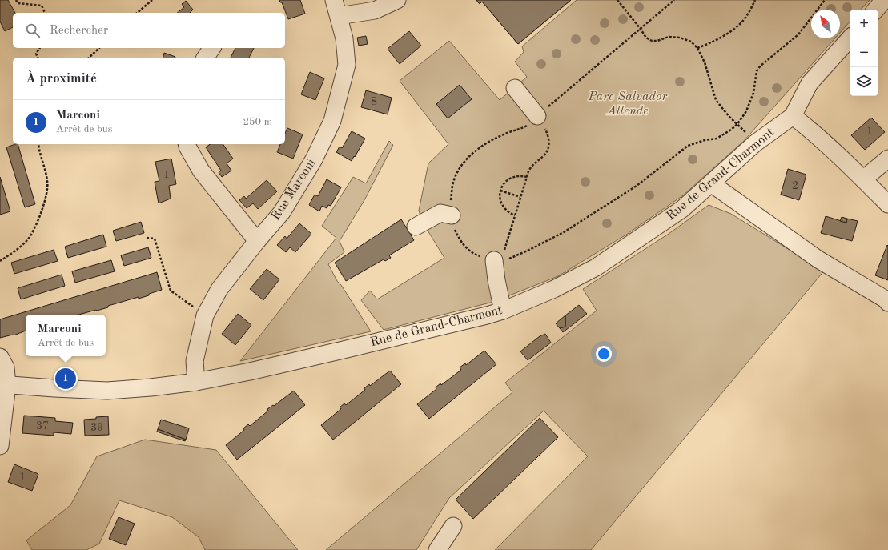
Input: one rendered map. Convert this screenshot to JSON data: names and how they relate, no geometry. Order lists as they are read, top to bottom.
{
  "streets": {
    "street": ["Rue de Grand-Charmont", "Rue Marconi"]
  },
  "crossings": [
    ["Rue de Grand-Charmont", "Rue Marconi"]
  ],
  "parks": ["Parc Salvador Allende"],
  "house_numbers": [
    "8",
    "1",
    "1",
    "2",
    "37",
    "39",
    "1"
  ],
  "north": "top left",
  "page": {
    "map_buttons": ["+", "−"],
    "search": "Rechercher",
    "heading": "À proximité",
    "list": [
      {
        "mark": "1",
        "name": "Marconi",
        "note": "Arrêt de bus",
        "value": "250 m"
      }
    ],
    "popup": ["Marconi", "Arrêt de bus"],
    "pins": "1"
  }
}
